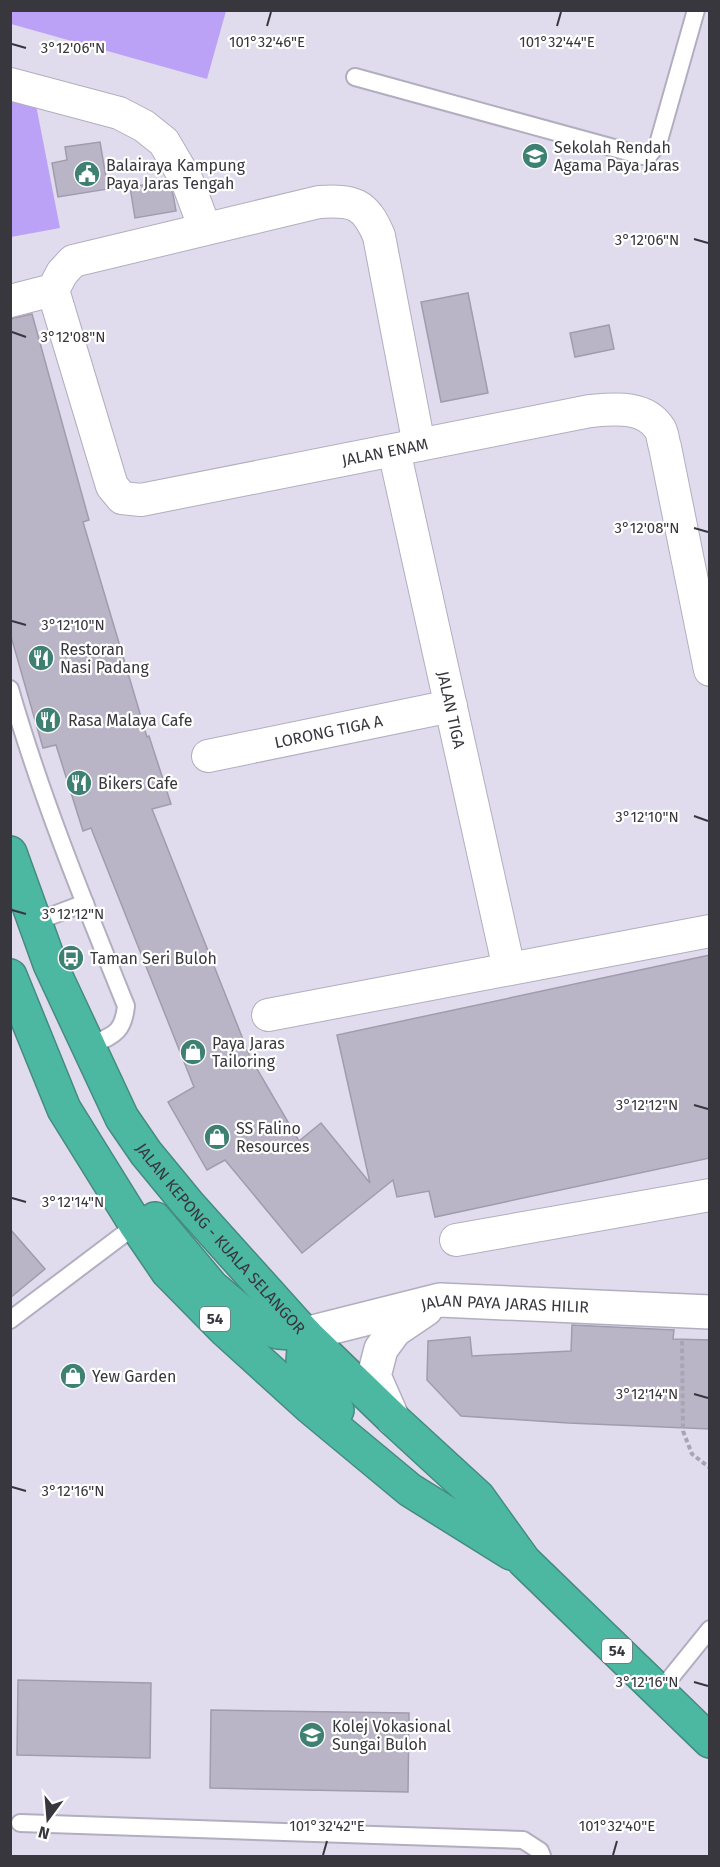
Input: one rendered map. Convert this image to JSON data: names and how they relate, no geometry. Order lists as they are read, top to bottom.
{
  "streets": {
    "highway": ["JALAN KEPONG - KUALA SELANGOR", "54"],
    "street": [
      "JALAN ENAM",
      "JALAN TIGA",
      "LORONG TIGA A",
      "JALAN PAYA JARAS HILIR"
    ]
  },
  "crossings": [
    ["JALAN ENAM", "JALAN TIGA"],
    ["JALAN TIGA", "LORONG TIGA A"],
    ["JALAN KEPONG - KUALA SELANGOR", "JALAN PAYA JARAS HILIR"]
  ],
  "places": {
    "school or university": ["Sekolah Rendah Agama Paya Jaras", "Kolej Vokasional Sungai Buloh"],
    "public building": ["Balairaya Kampung Paya Jaras Tengah"],
    "restaurant": ["Restoran Nasi Padang", "Rasa Malaya Cafe", "Bikers Cafe"],
    "bus stop": ["Taman Seri Buloh"],
    "shop": ["Paya Jaras Tailoring", "SS Falino Resources", "Yew Garden"]
  },
  "north": "bottom",
  "coordinates": [
    "101°32'46\"E",
    "101°32'44\"E",
    "3°12'06\"N",
    "3°12'08\"N",
    "3°12'10\"N",
    "3°12'12\"N",
    "3°12'14\"N",
    "3°12'16\"N",
    "101°32'42\"E",
    "101°32'40\"E"
  ]
}
